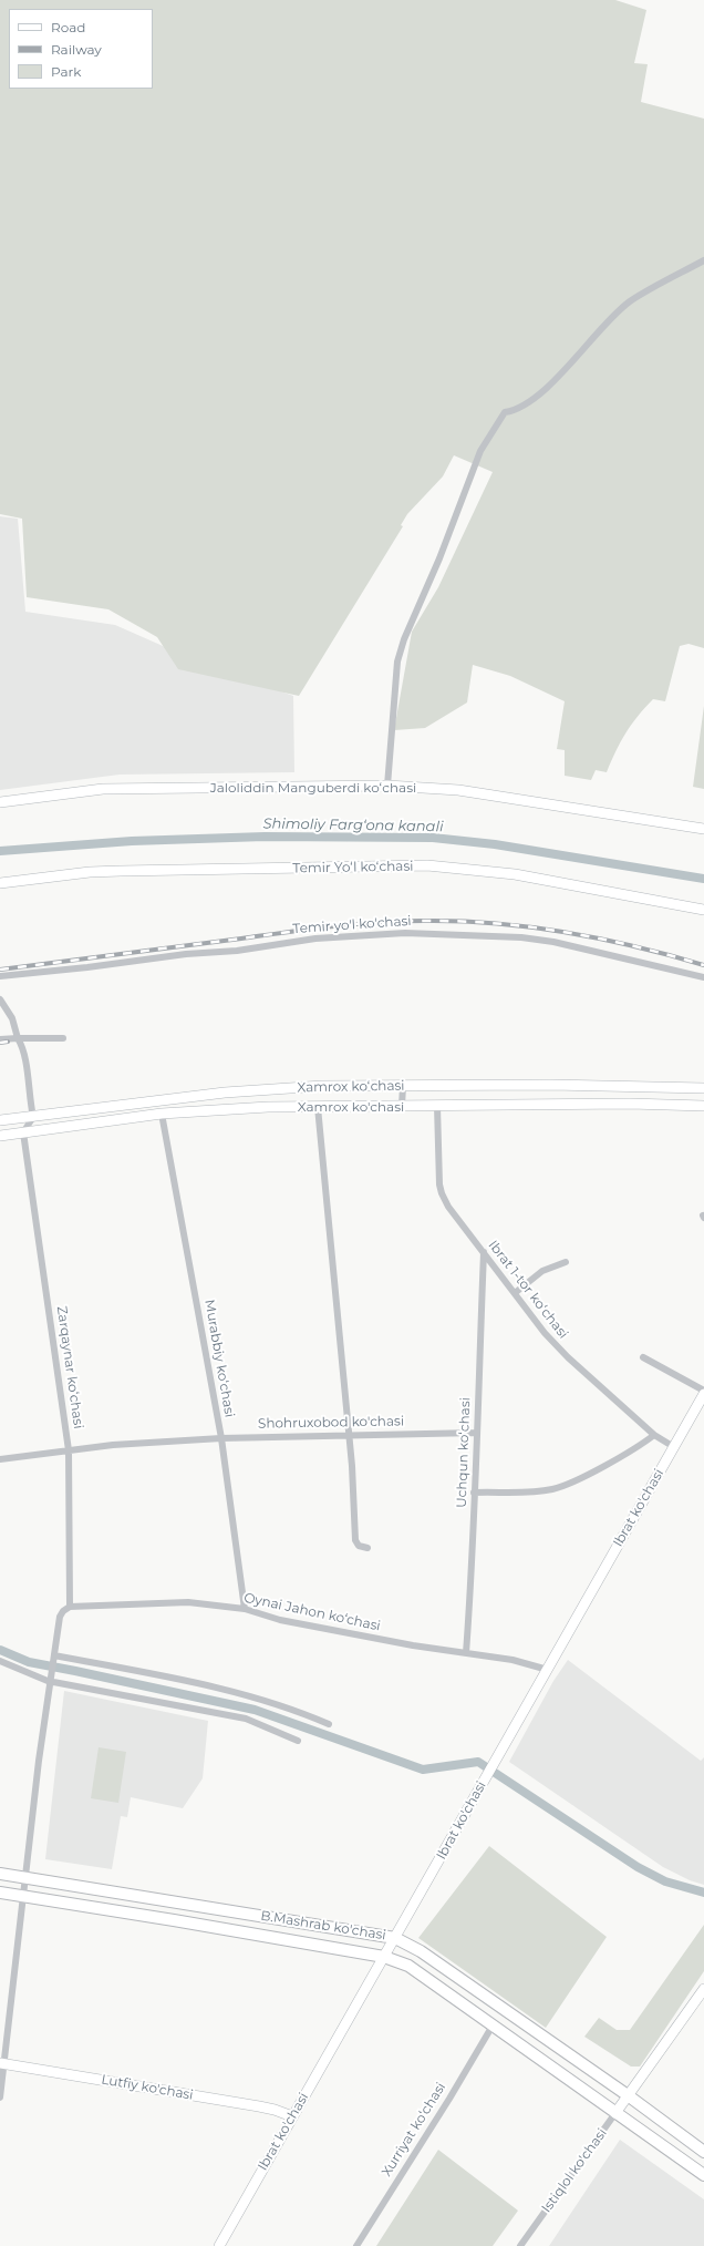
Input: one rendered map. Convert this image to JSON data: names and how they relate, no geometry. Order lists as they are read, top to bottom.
{
  "streets": {
    "main road": [
      "Jaloliddin Manguberdi koʻchasi",
      "Temir Yoʻl koʻchasi",
      "Xamrox koʻchasi",
      "Xamrox ko'chasi",
      "Ibrat ko'chasi",
      "B.Mashrab ko'chasi",
      "Lutfiy ko'chasi",
      "Istiqlol ko'chasi"
    ],
    "street": [
      "Temir yo'l ko'chasi",
      "Ibrat 1-tor koʻchasi",
      "Murabbiy ko‘chasi",
      "Zarqaynar ko‘chasi",
      "Shohruxobod ko'chasi",
      "Uchqun koʻchasi",
      "Oynai Jahon ko‘chasi",
      "Xurriyat ko‘chasi"
    ]
  },
  "crossings": [
    ["Xamrox ko'chasi", "Ibrat 1-tor koʻchasi"],
    ["Xamrox ko'chasi", "Murabbiy ko‘chasi"],
    ["Xamrox ko'chasi", "Zarqaynar ko‘chasi"],
    ["Ibrat 1-tor koʻchasi", "Uchqun koʻchasi"],
    ["Ibrat 1-tor koʻchasi", "Ibrat ko'chasi"],
    ["Murabbiy ko‘chasi", "Shohruxobod ko'chasi"],
    ["Murabbiy ko‘chasi", "Oynai Jahon ko‘chasi"],
    ["Zarqaynar ko‘chasi", "Shohruxobod ko'chasi"],
    ["Zarqaynar ko‘chasi", "Oynai Jahon ko‘chasi"],
    ["Shohruxobod ko'chasi", "Uchqun koʻchasi"],
    ["Uchqun koʻchasi", "Oynai Jahon ko‘chasi"],
    ["Ibrat ko'chasi", "Oynai Jahon ko‘chasi"],
    ["Ibrat ko'chasi", "B.Mashrab ko'chasi"],
    ["Ibrat ko'chasi", "Lutfiy ko'chasi"],
    ["B.Mashrab ko'chasi", "Xurriyat ko‘chasi"],
    ["B.Mashrab ko'chasi", "Istiqlol ko'chasi"]
  ],
  "water": ["Shimoliy Fargʻona kanali"],
  "legend": ["Road", "Railway", "Park"]
}
